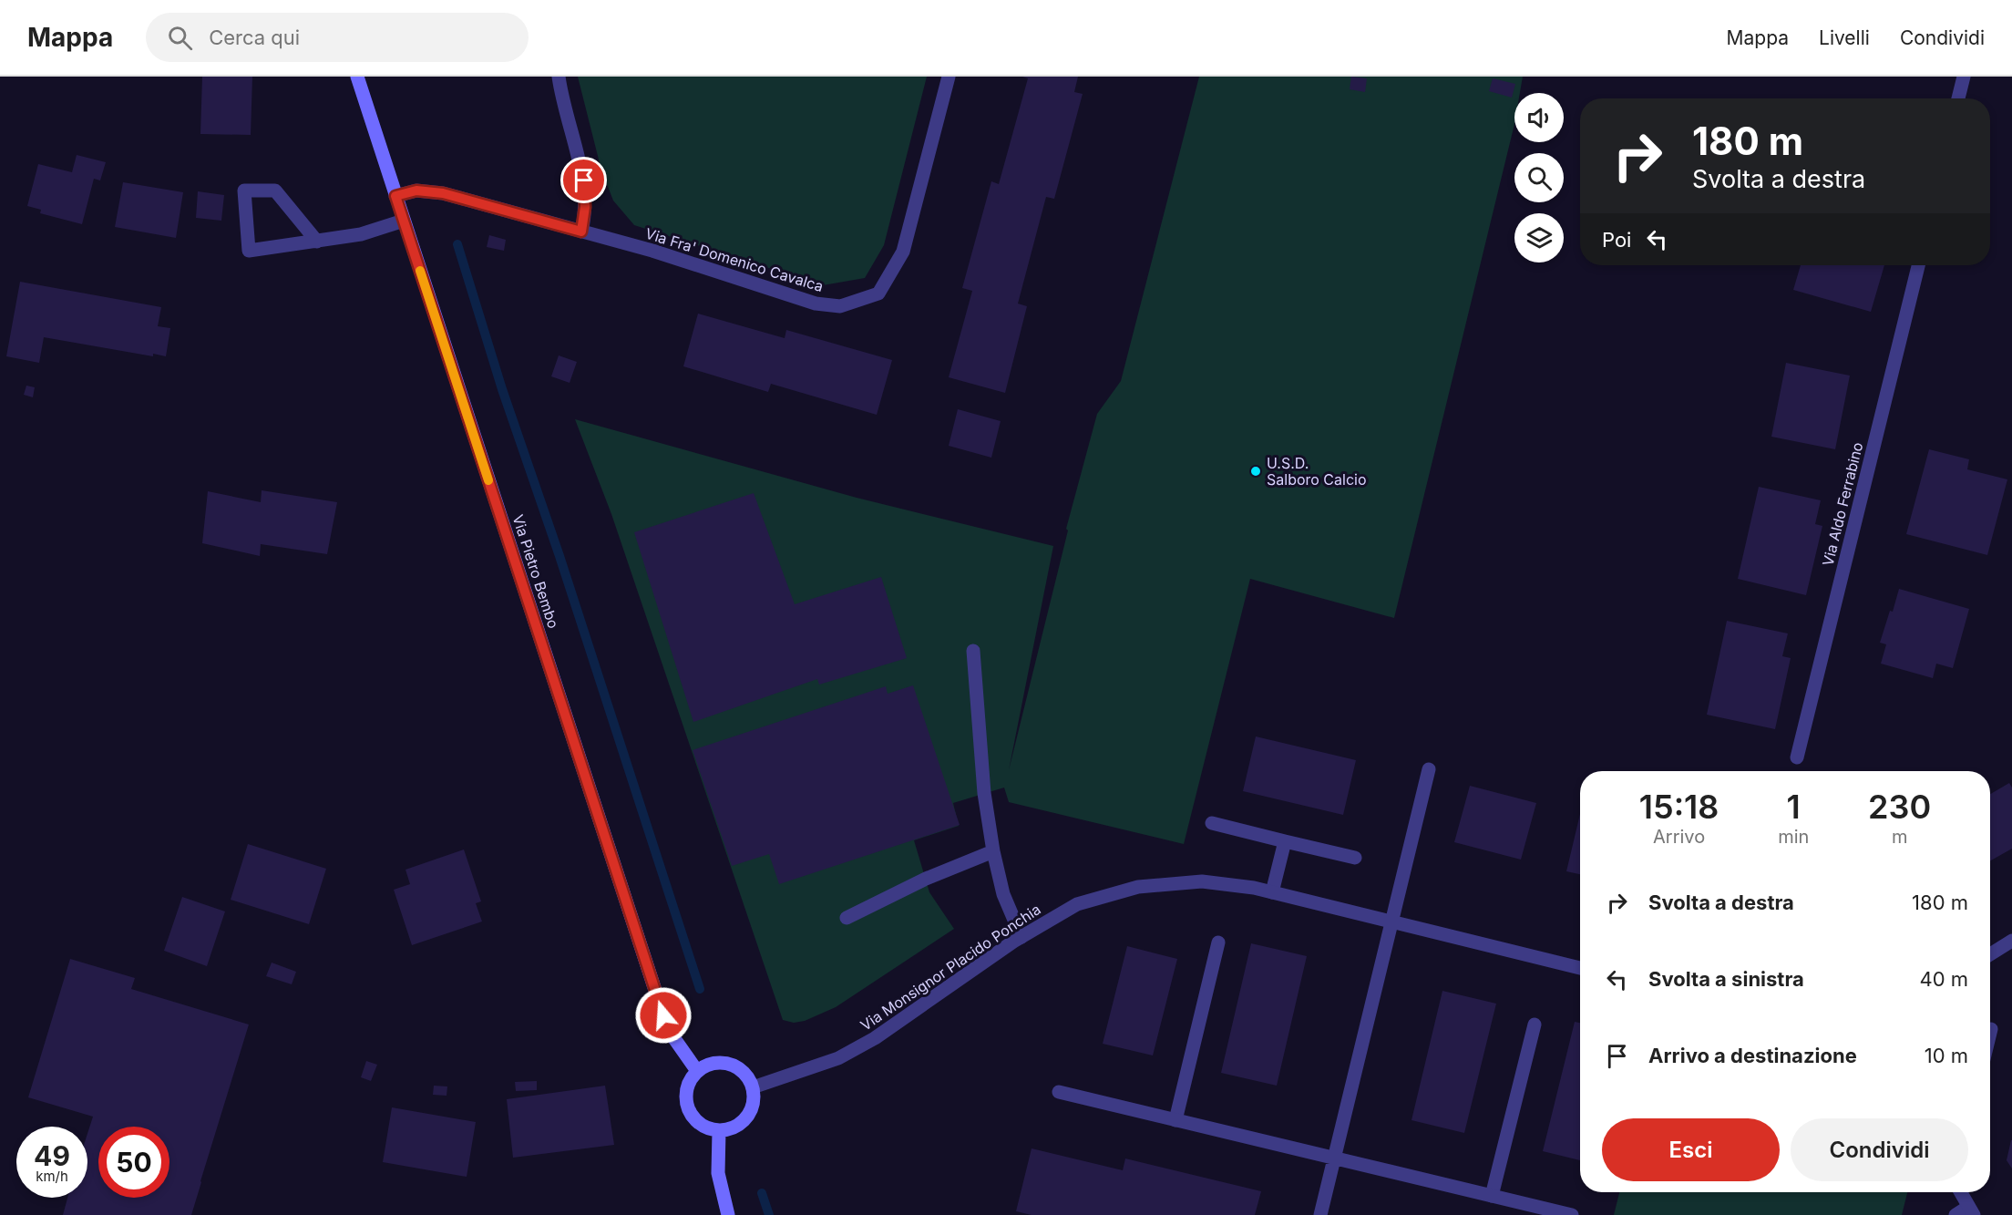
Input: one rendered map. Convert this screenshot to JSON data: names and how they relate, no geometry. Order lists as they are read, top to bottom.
{
  "streets": {
    "main road": ["Via Pietro Bembo"],
    "street": ["Via Fra' Domenico Cavalca", "Via Aldo Ferrabino", "Via Monsignor Placido Ponchia"]
  },
  "crossings": [
    ["Via Fra' Domenico Cavalca", "Via Pietro Bembo"],
    ["Via Pietro Bembo", "Via Monsignor Placido Ponchia"]
  ],
  "places": ["U.S.D. Salboro Calcio"],
  "page": {
    "header": "Mappa",
    "search": "Cerca qui",
    "nav": ["Mappa", "Livelli", "Condividi"],
    "turn": ["180 m", "Svolta a destra"],
    "then": "Poi",
    "eta": [
      "15:18",
      "Arrivo",
      "1",
      "min",
      "230",
      "m"
    ],
    "list": [
      {
        "name": "Svolta a destra",
        "value": "180 m"
      },
      {
        "name": "Svolta a sinistra",
        "value": "40 m"
      },
      {
        "name": "Arrivo a destinazione",
        "value": "10 m"
      }
    ],
    "buttons": ["Esci", "Condividi"],
    "speed": "49 km/h",
    "limit": "50"
  }
}
